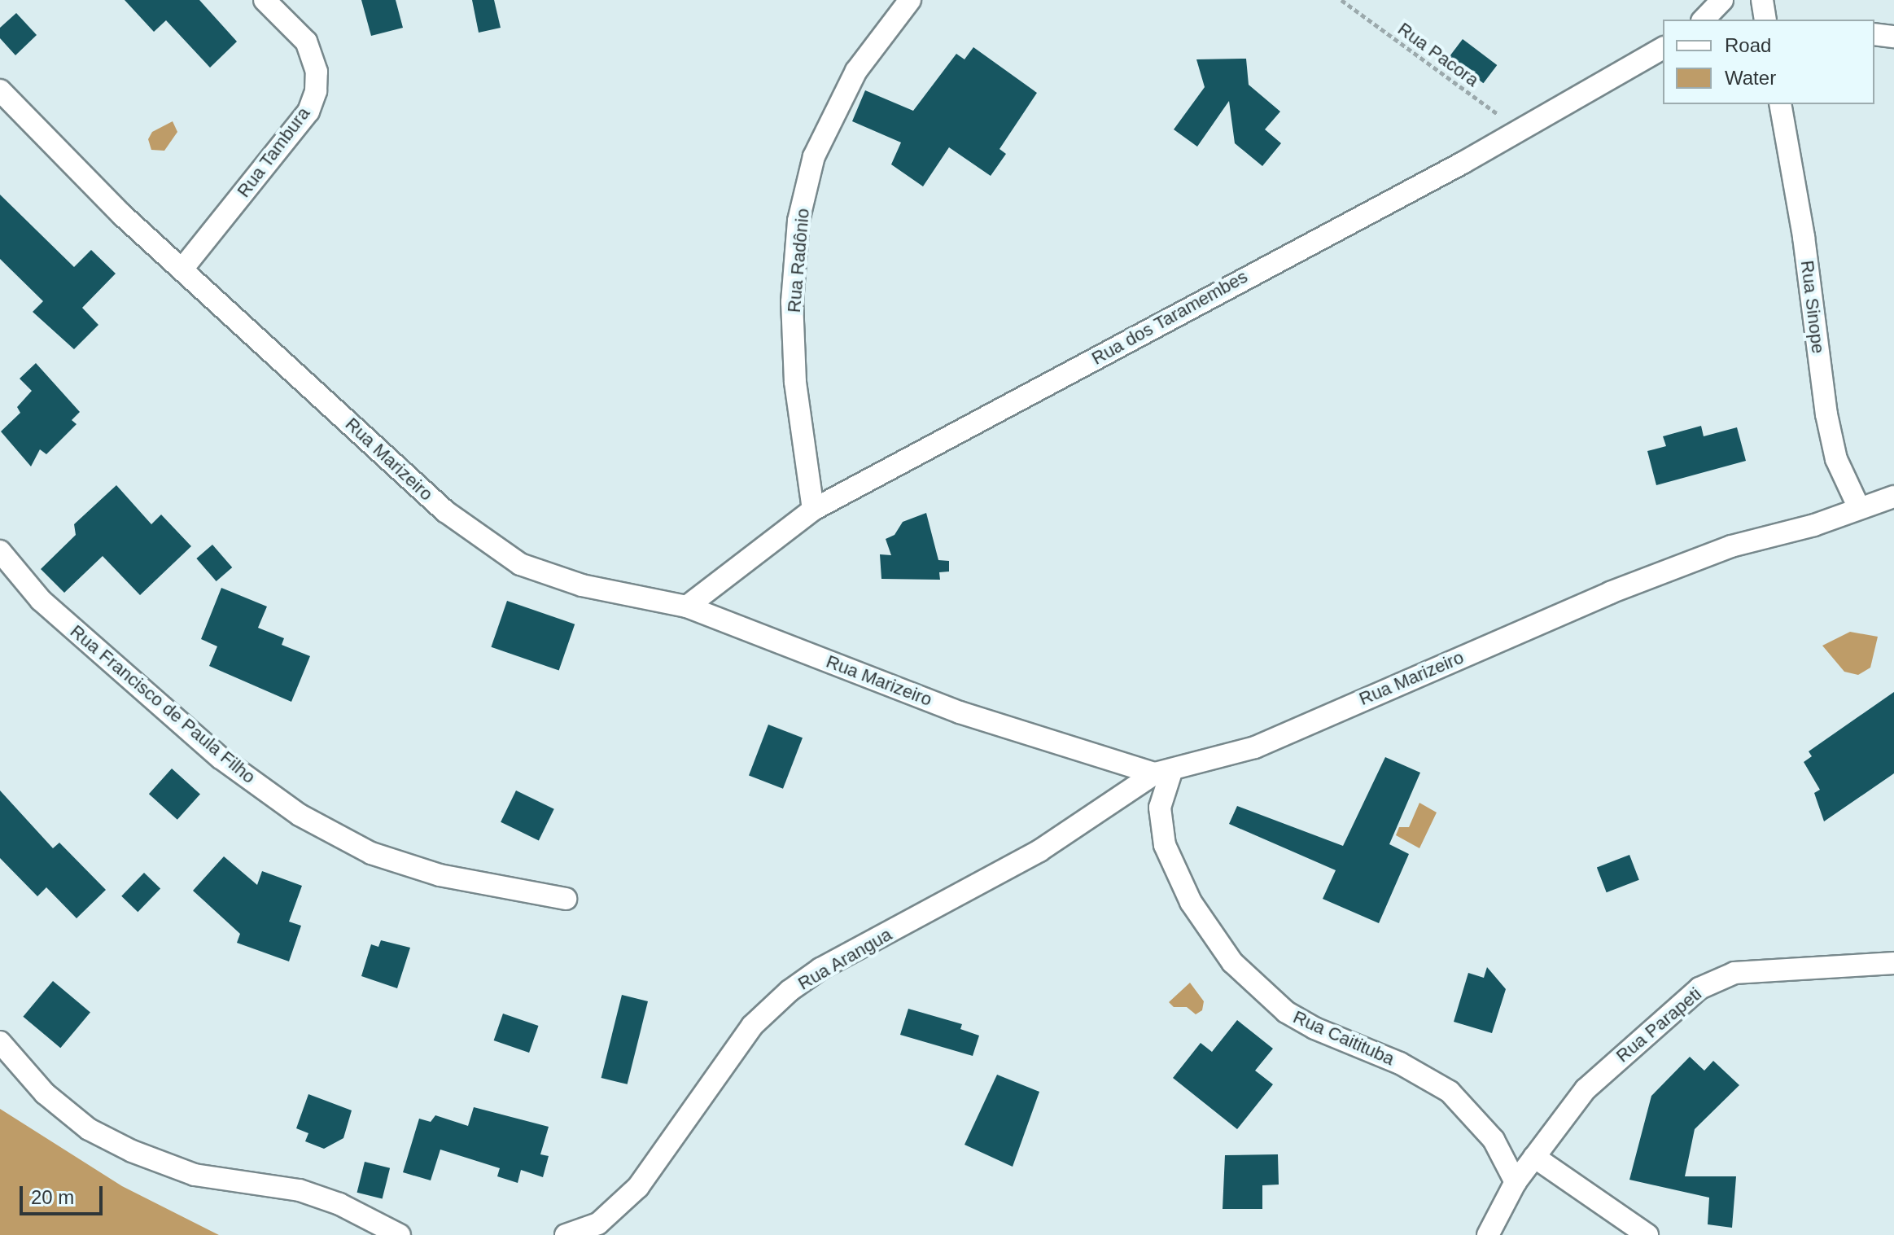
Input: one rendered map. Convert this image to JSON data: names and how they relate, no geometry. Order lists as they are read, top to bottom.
{
  "streets": {
    "street": [
      "Rua Tambura",
      "Rua Radônio",
      "Rua Sinope",
      "Rua dos Taramembes",
      "Rua Marizeiro",
      "Rua Francisco de Paula Filho",
      "Rua Arangua",
      "Rua Parapeti",
      "Rua Caitituba"
    ],
    "path": ["Rua Pacora"]
  },
  "crossings": [
    ["Rua Pacora", "Rua dos Taramembes"],
    ["Rua Tambura", "Rua Marizeiro"],
    ["Rua Radônio", "Rua dos Taramembes"],
    ["Rua Sinope", "Rua Marizeiro"],
    ["Rua dos Taramembes", "Rua Marizeiro"],
    ["Rua Marizeiro", "Rua Arangua"],
    ["Rua Marizeiro", "Rua Caitituba"],
    ["Rua Arangua", "Rua Caitituba"],
    ["Rua Parapeti", "Rua Caitituba"]
  ],
  "legend": ["Road", "Water"],
  "scale_bar": "20 m"
}
